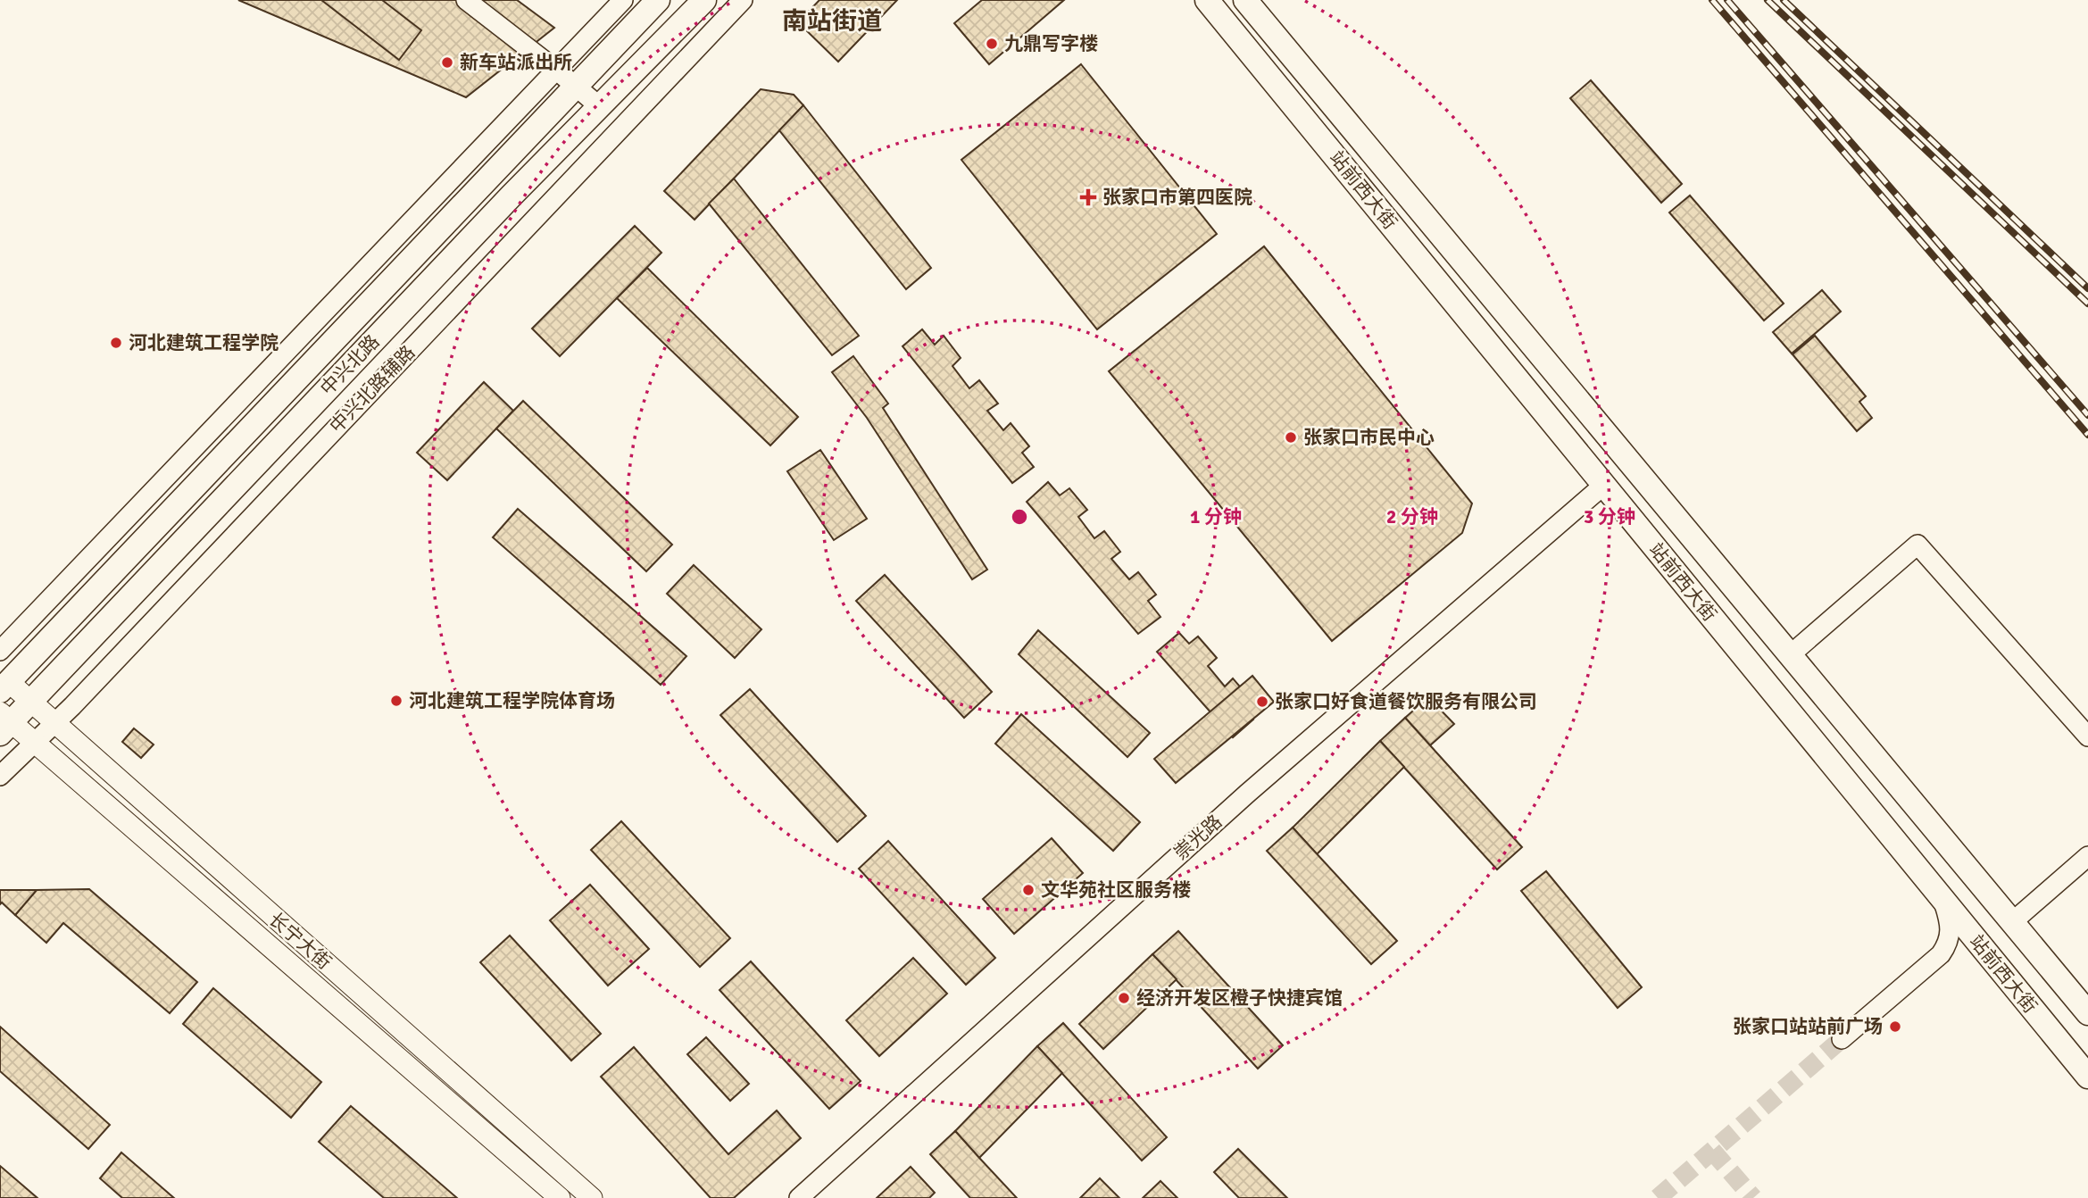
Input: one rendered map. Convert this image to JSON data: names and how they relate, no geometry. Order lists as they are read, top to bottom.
{
  "streets": {
    "main road": ["站前西大街", "中兴北路", "长宁大街"],
    "street": ["中兴北路辅路", "崇光路"]
  },
  "crossings": [
    ["站前西大街", "崇光路"],
    ["中兴北路", "长宁大街"],
    ["中兴北路辅路", "长宁大街"]
  ],
  "districts": ["南站街道"],
  "places": {
    "other": [
      "九鼎写字楼",
      "新车站派出所",
      "河北建筑工程学院",
      "张家口市民中心",
      "河北建筑工程学院体育场",
      "张家口好食道餐饮服务有限公司",
      "文华苑社区服务楼",
      "经济开发区橙子快捷宾馆",
      "张家口站站前广场"
    ],
    "health": ["张家口市第四医院"]
  },
  "rings": ["1 分钟", "2 分钟", "3 分钟"]
}
